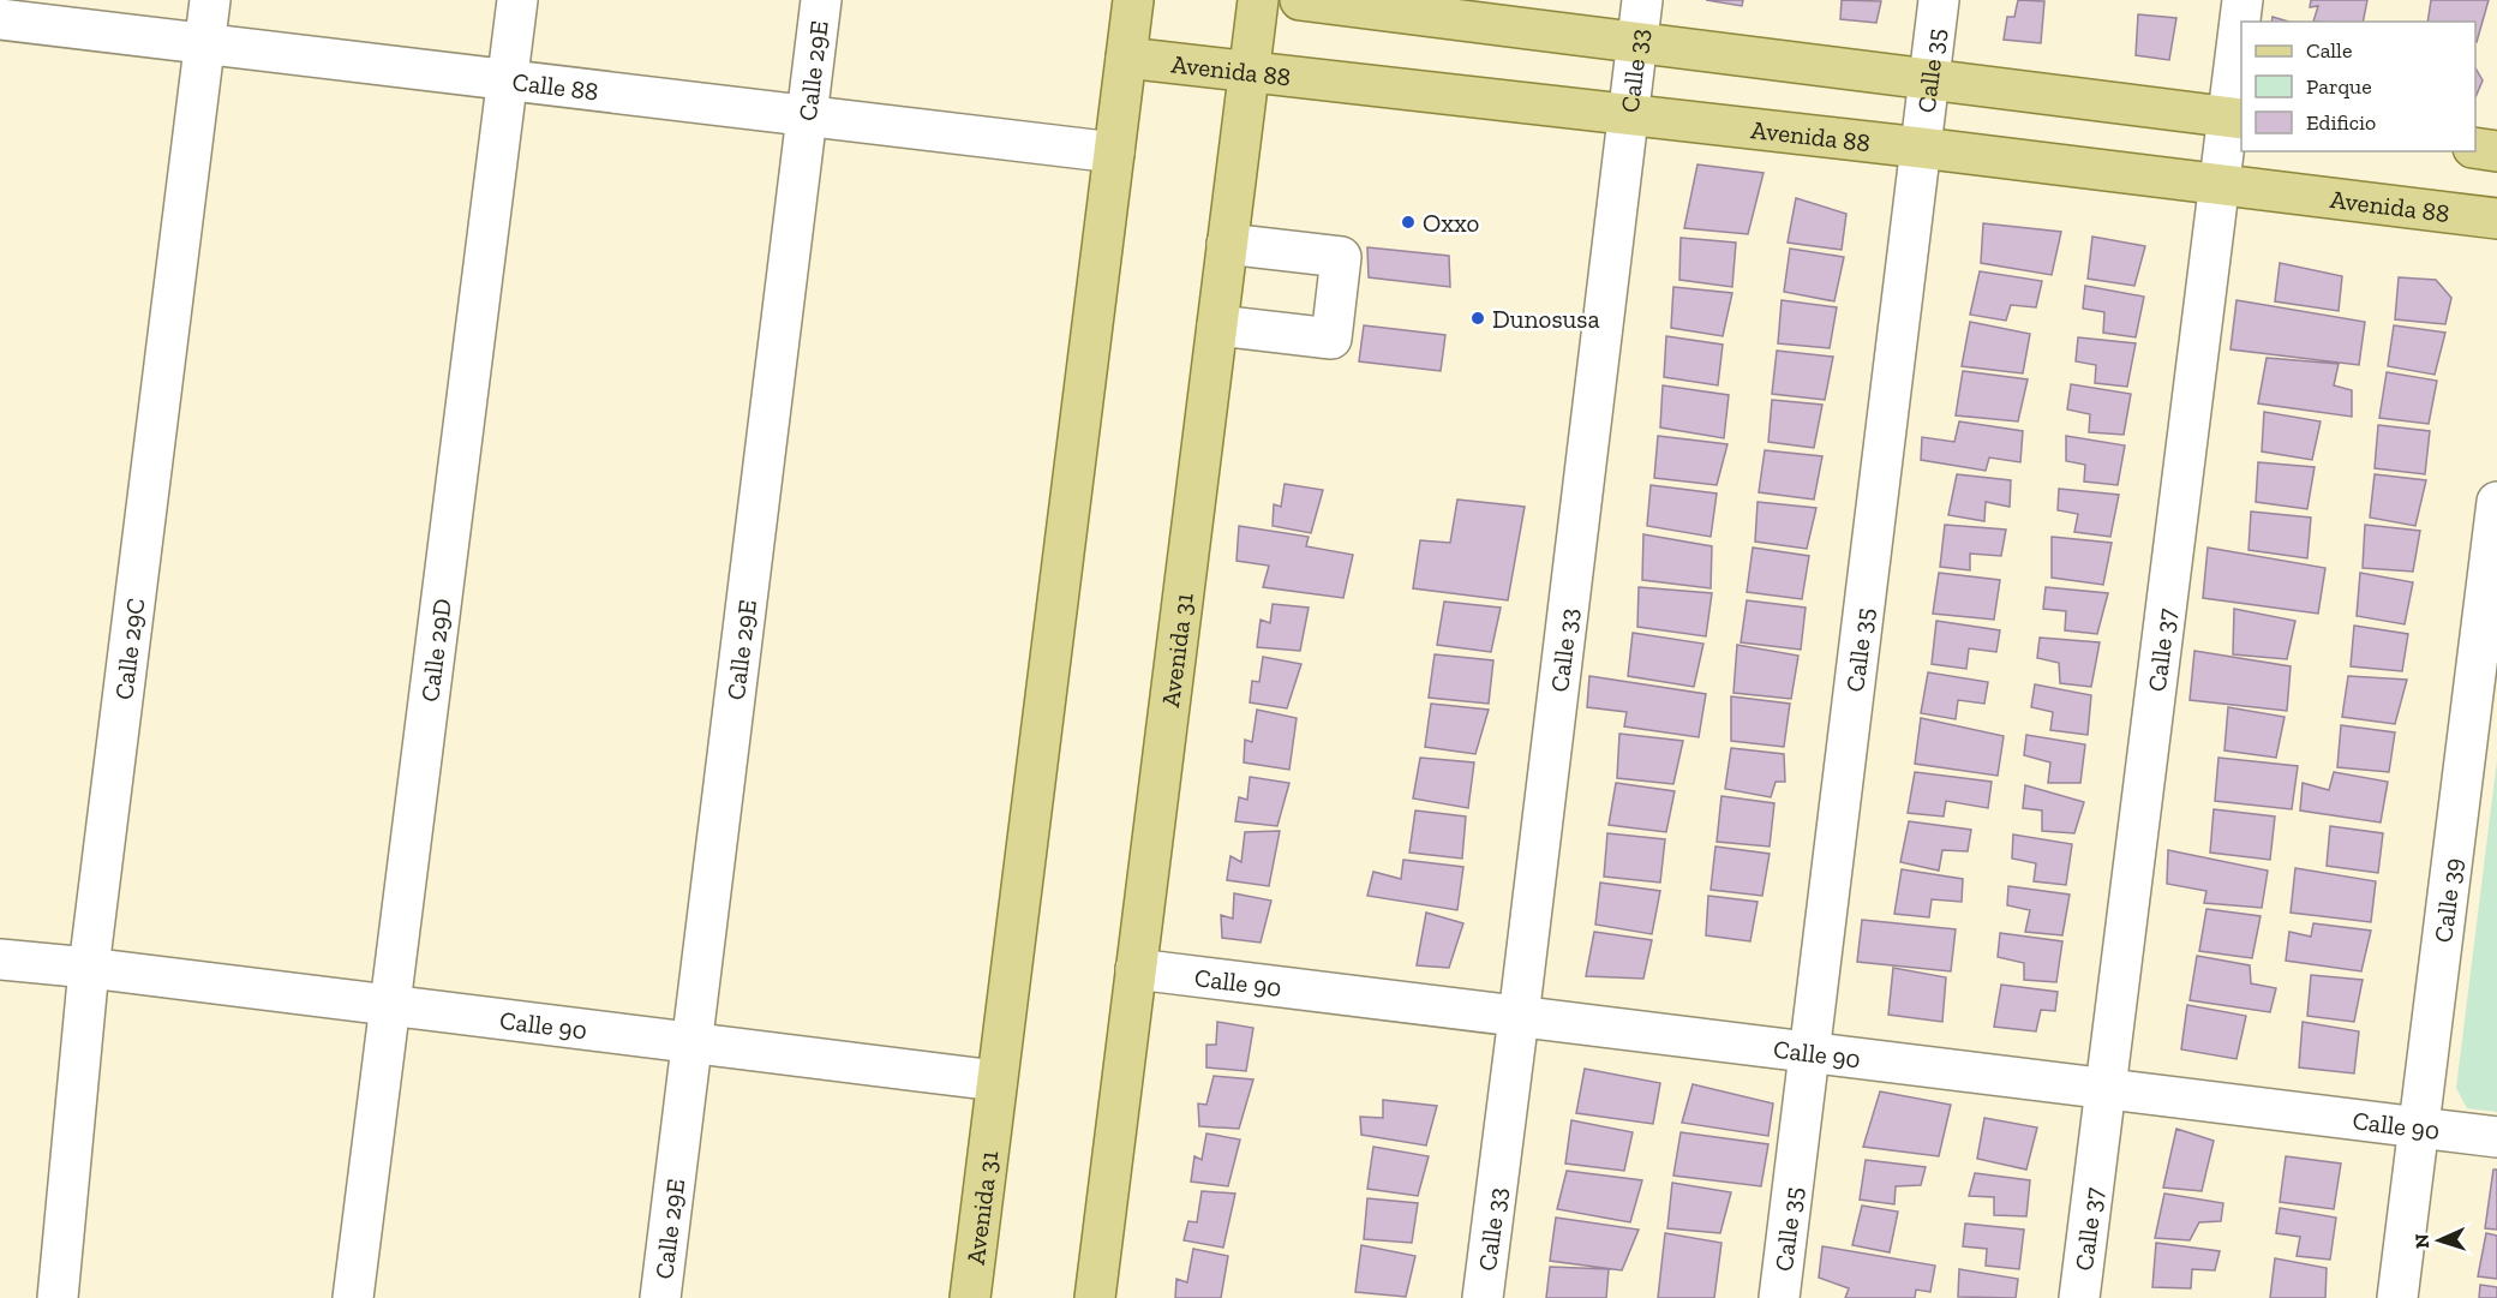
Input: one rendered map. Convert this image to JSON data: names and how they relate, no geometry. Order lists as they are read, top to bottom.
{
  "streets": {
    "main road": ["Avenida 88", "Avenida 31"],
    "street": [
      "Calle 29E",
      "Calle 33",
      "Calle 35",
      "Calle 88",
      "Calle 29C",
      "Calle 29D",
      "Calle 37",
      "Calle 39",
      "Calle 90"
    ]
  },
  "crossings": [
    ["Calle 29E", "Calle 88"],
    ["Calle 29E", "Calle 90"],
    ["Avenida 88", "Calle 33"],
    ["Avenida 88", "Calle 35"],
    ["Avenida 88", "Avenida 31"],
    ["Avenida 88", "Calle 37"],
    ["Calle 33", "Calle 90"],
    ["Calle 35", "Calle 90"],
    ["Calle 88", "Calle 29C"],
    ["Calle 88", "Avenida 31"],
    ["Calle 88", "Calle 29D"],
    ["Calle 29C", "Calle 90"],
    ["Avenida 31", "Calle 90"],
    ["Calle 29D", "Calle 90"],
    ["Calle 37", "Calle 90"],
    ["Calle 39", "Calle 90"]
  ],
  "places": ["Oxxo", "Dunosusa"],
  "legend": ["Calle", "Parque", "Edificio"],
  "north": "left"
}
